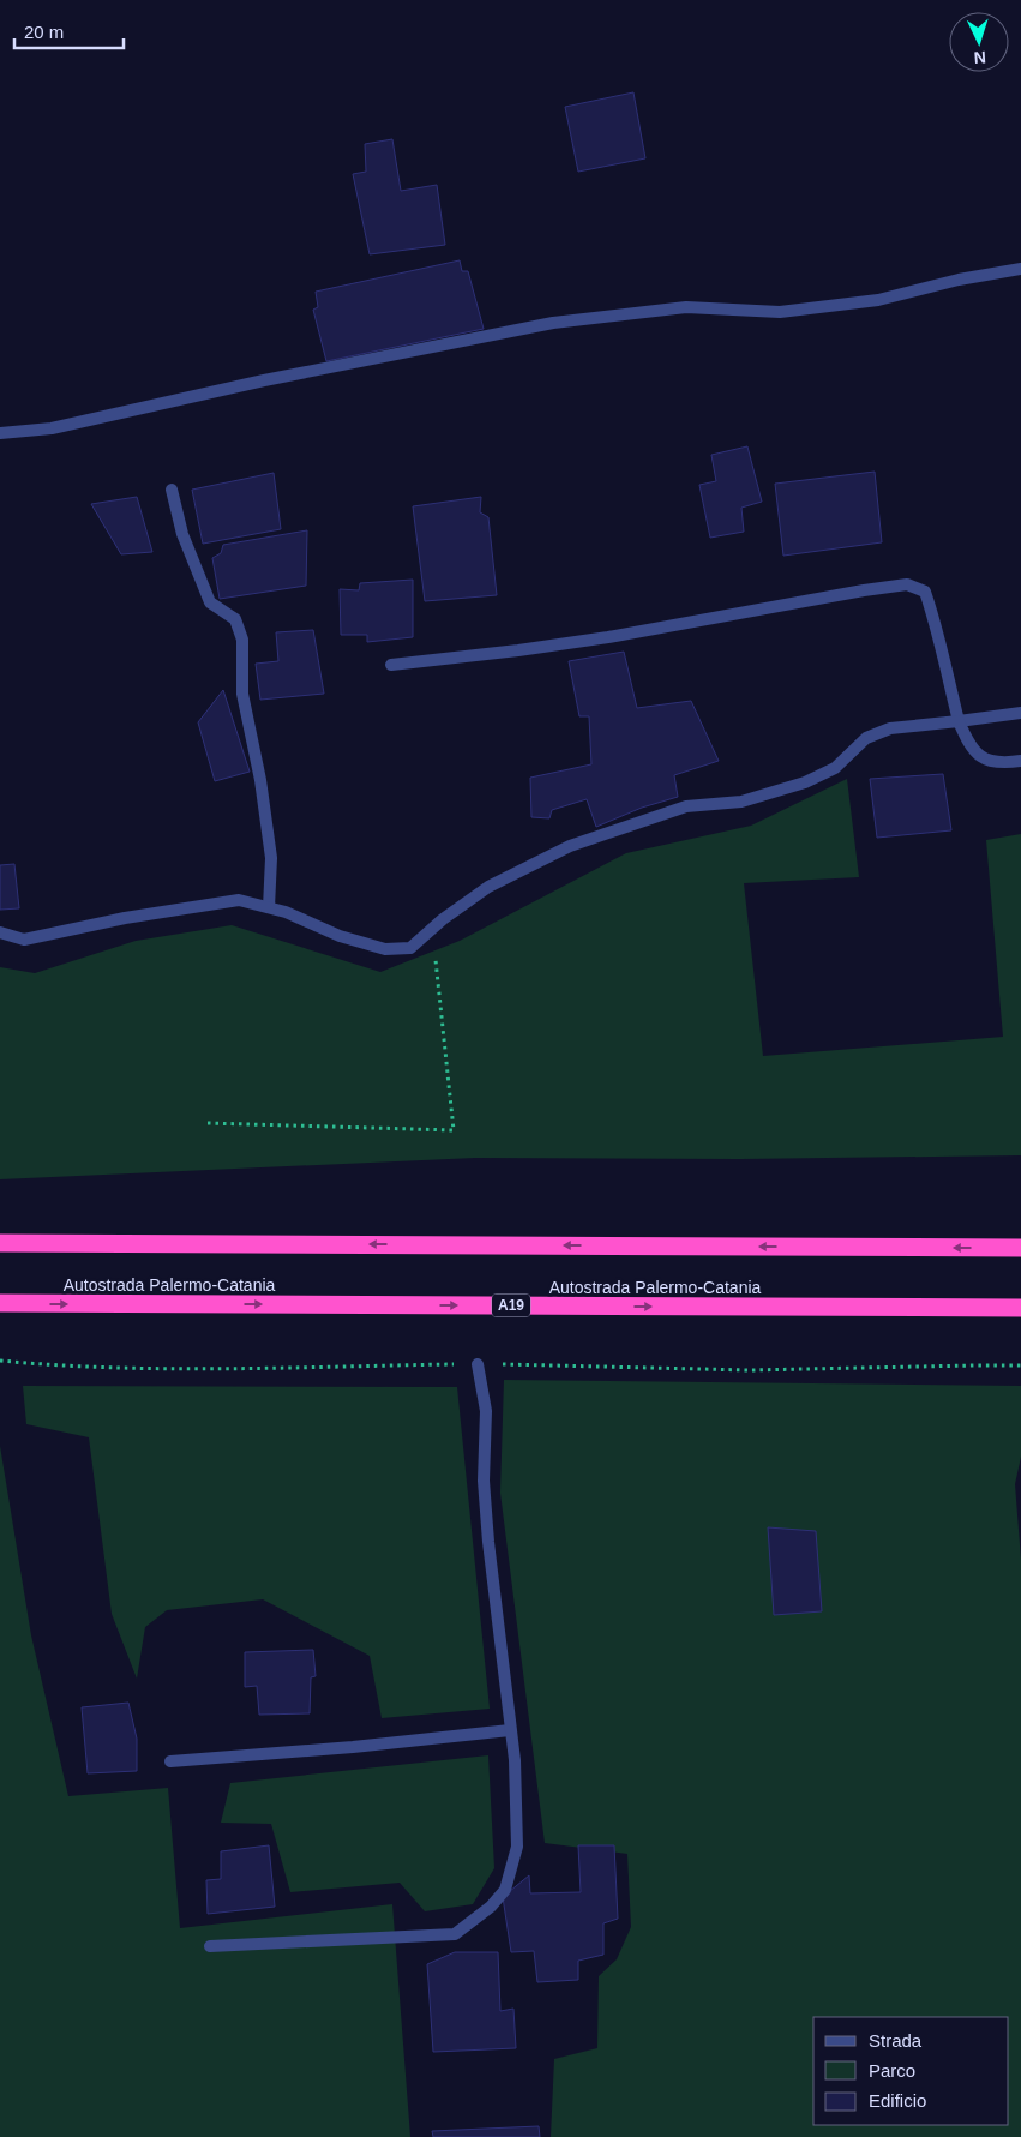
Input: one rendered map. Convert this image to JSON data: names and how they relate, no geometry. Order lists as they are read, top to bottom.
{
  "streets": {
    "highway": ["Autostrada Palermo-Catania", "A19"]
  },
  "legend": ["Strada", "Parco", "Edificio"],
  "scale_bar": "20 m",
  "north": "bottom"
}
